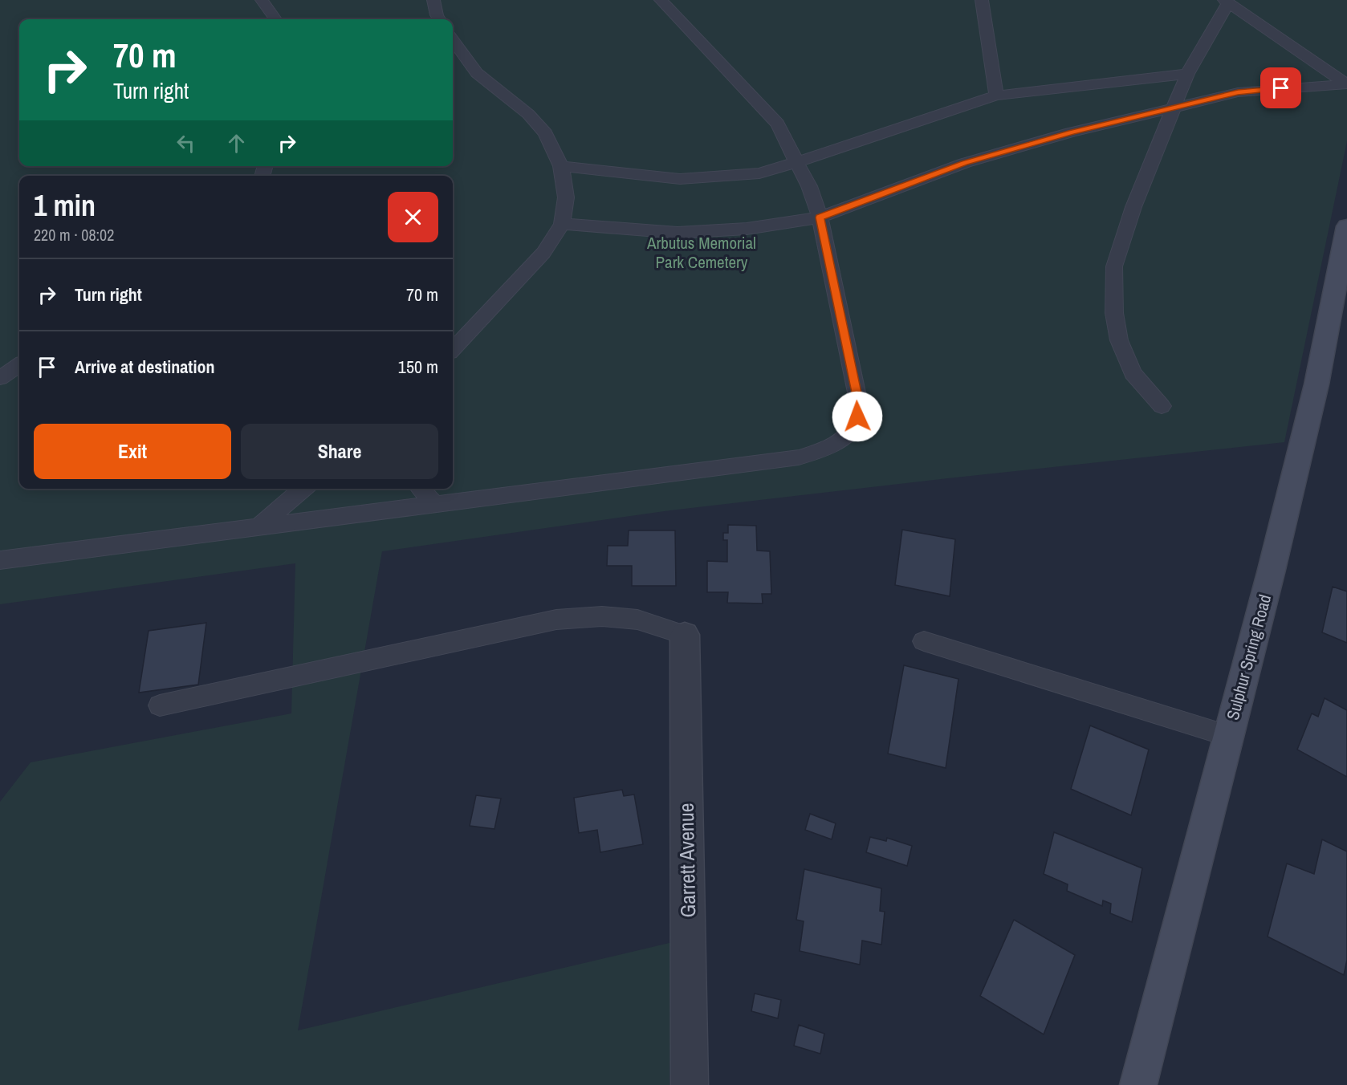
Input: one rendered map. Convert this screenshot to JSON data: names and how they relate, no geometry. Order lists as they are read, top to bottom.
{
  "streets": {
    "main road": ["Sulphur Spring Road"],
    "street": ["Garrett Avenue"]
  },
  "parks": ["Arbutus Memorial Park Cemetery"],
  "page": {
    "turn": ["70 m", "Turn right"],
    "heading": ["1 min", "220 m · 08:02"],
    "list": [
      {
        "name": "Turn right",
        "value": "70 m"
      },
      {
        "name": "Arrive at destination",
        "value": "150 m"
      }
    ],
    "buttons": ["Exit", "Share"]
  }
}
